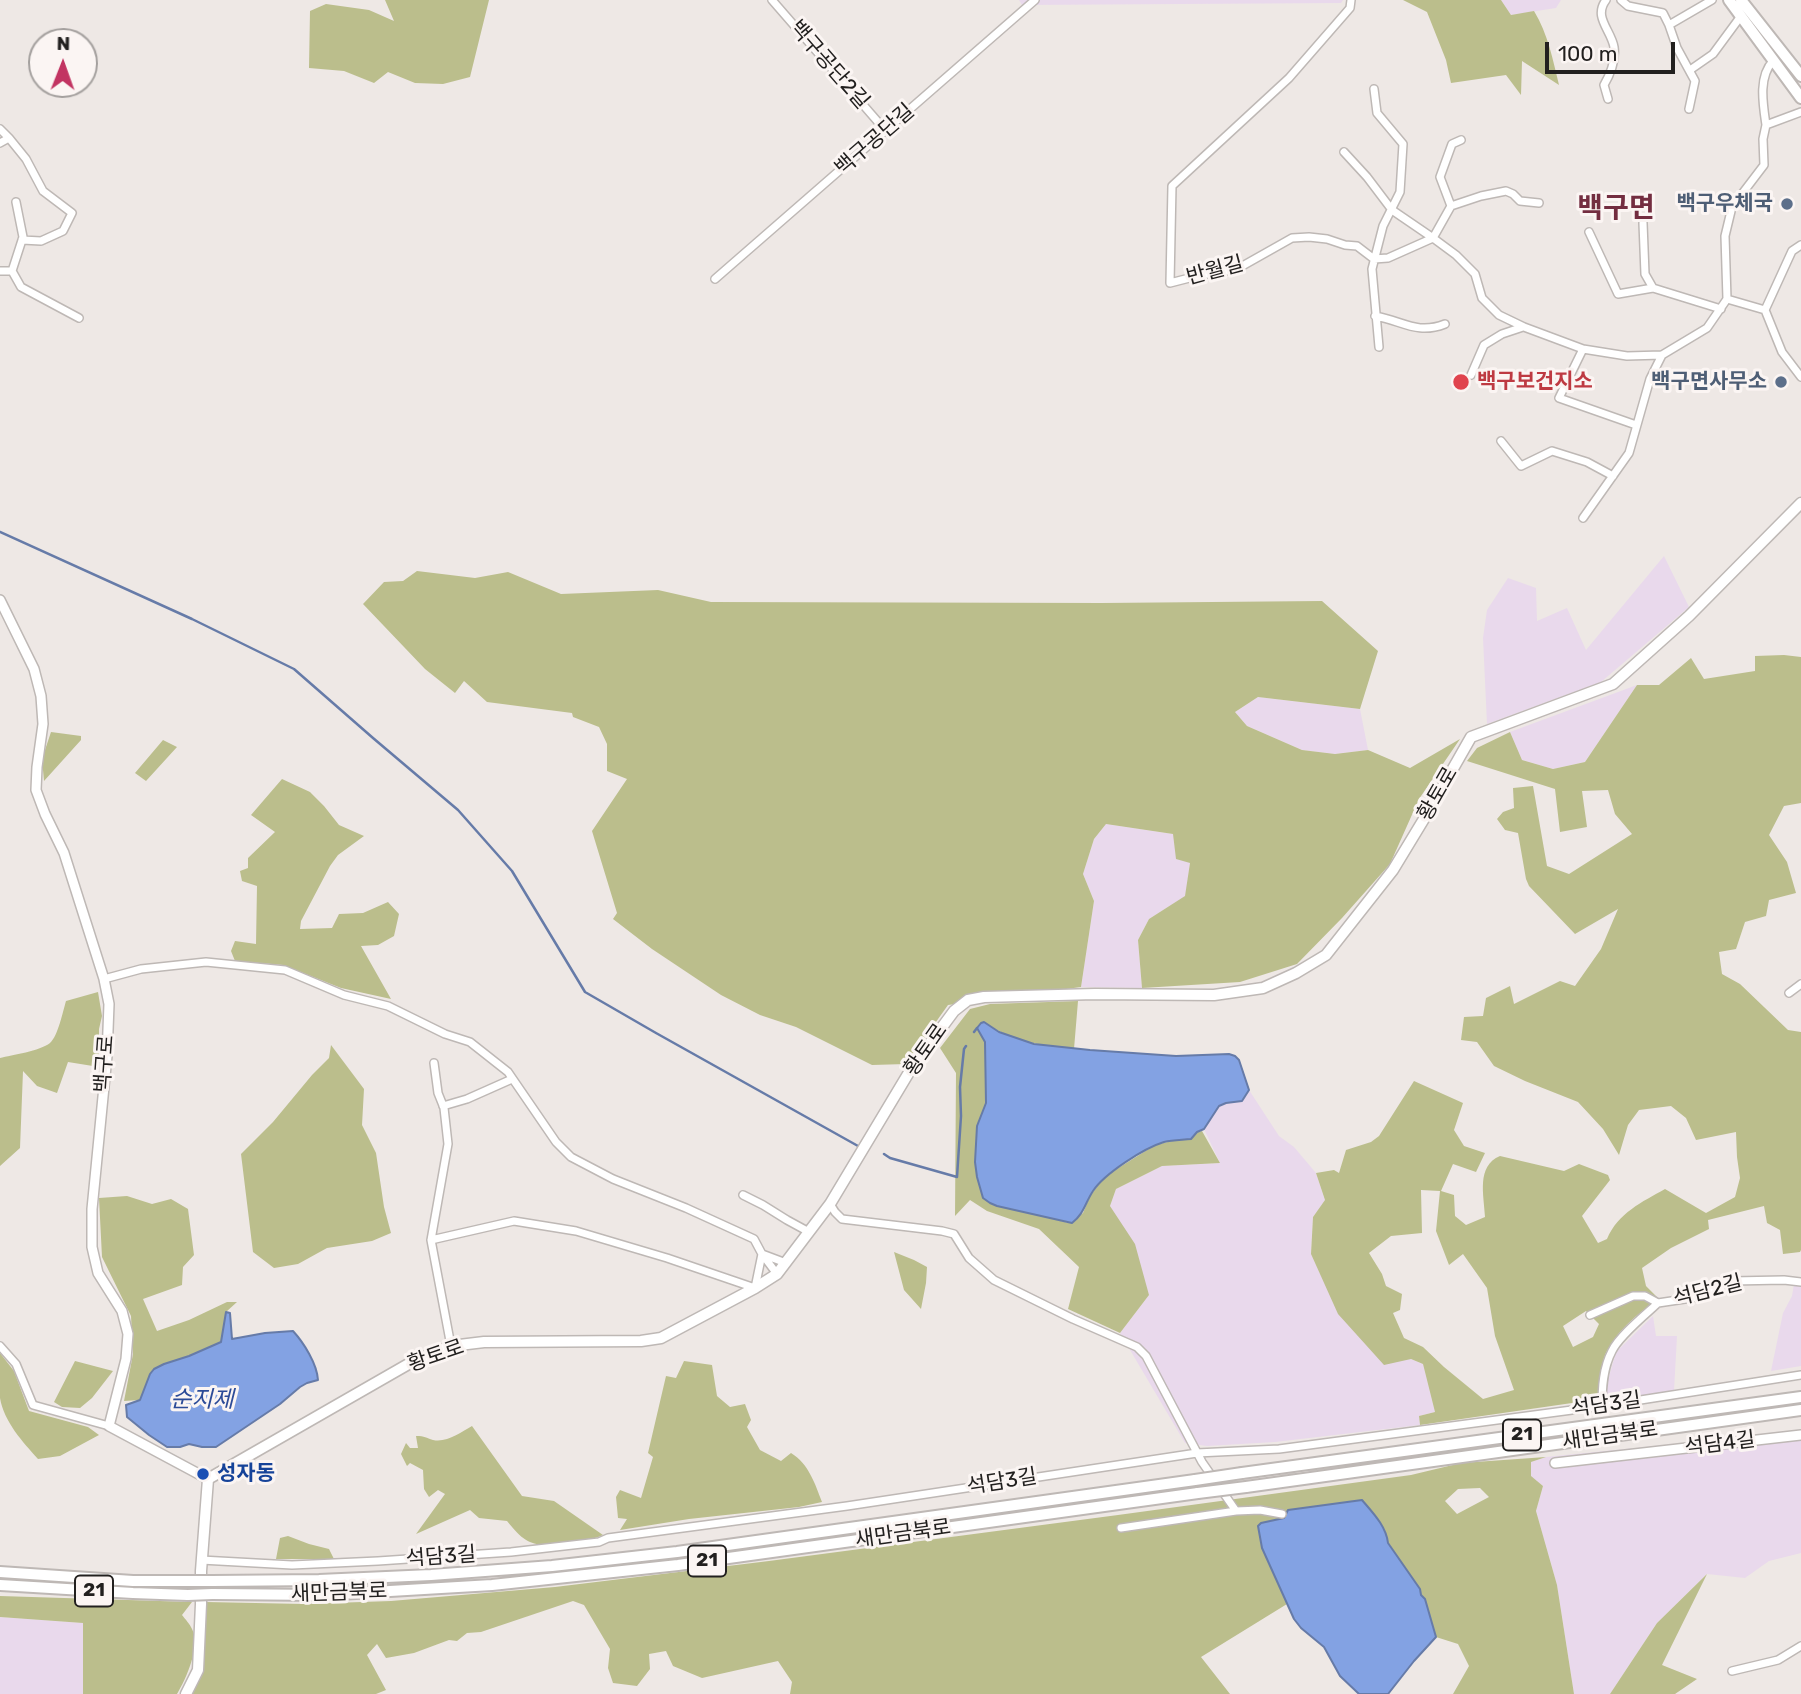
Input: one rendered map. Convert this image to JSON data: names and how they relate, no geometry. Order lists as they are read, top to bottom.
{
  "streets": {
    "main road": ["황토로", "21", "새만금북로"],
    "street": [
      "백구공단2길",
      "백구공단길",
      "반월길",
      "백구로",
      "석담2길",
      "석담3길",
      "석담4길"
    ]
  },
  "crossings": [
    ["백구공단2길", "백구공단길"],
    ["석담2길", "석담3길"]
  ],
  "districts": ["백구면"],
  "water": ["순지제"],
  "places": [
    "백구우체국",
    "백구보건지소",
    "백구면사무소",
    "성자동"
  ],
  "scale_bar": "100 m",
  "north": "top"
}
